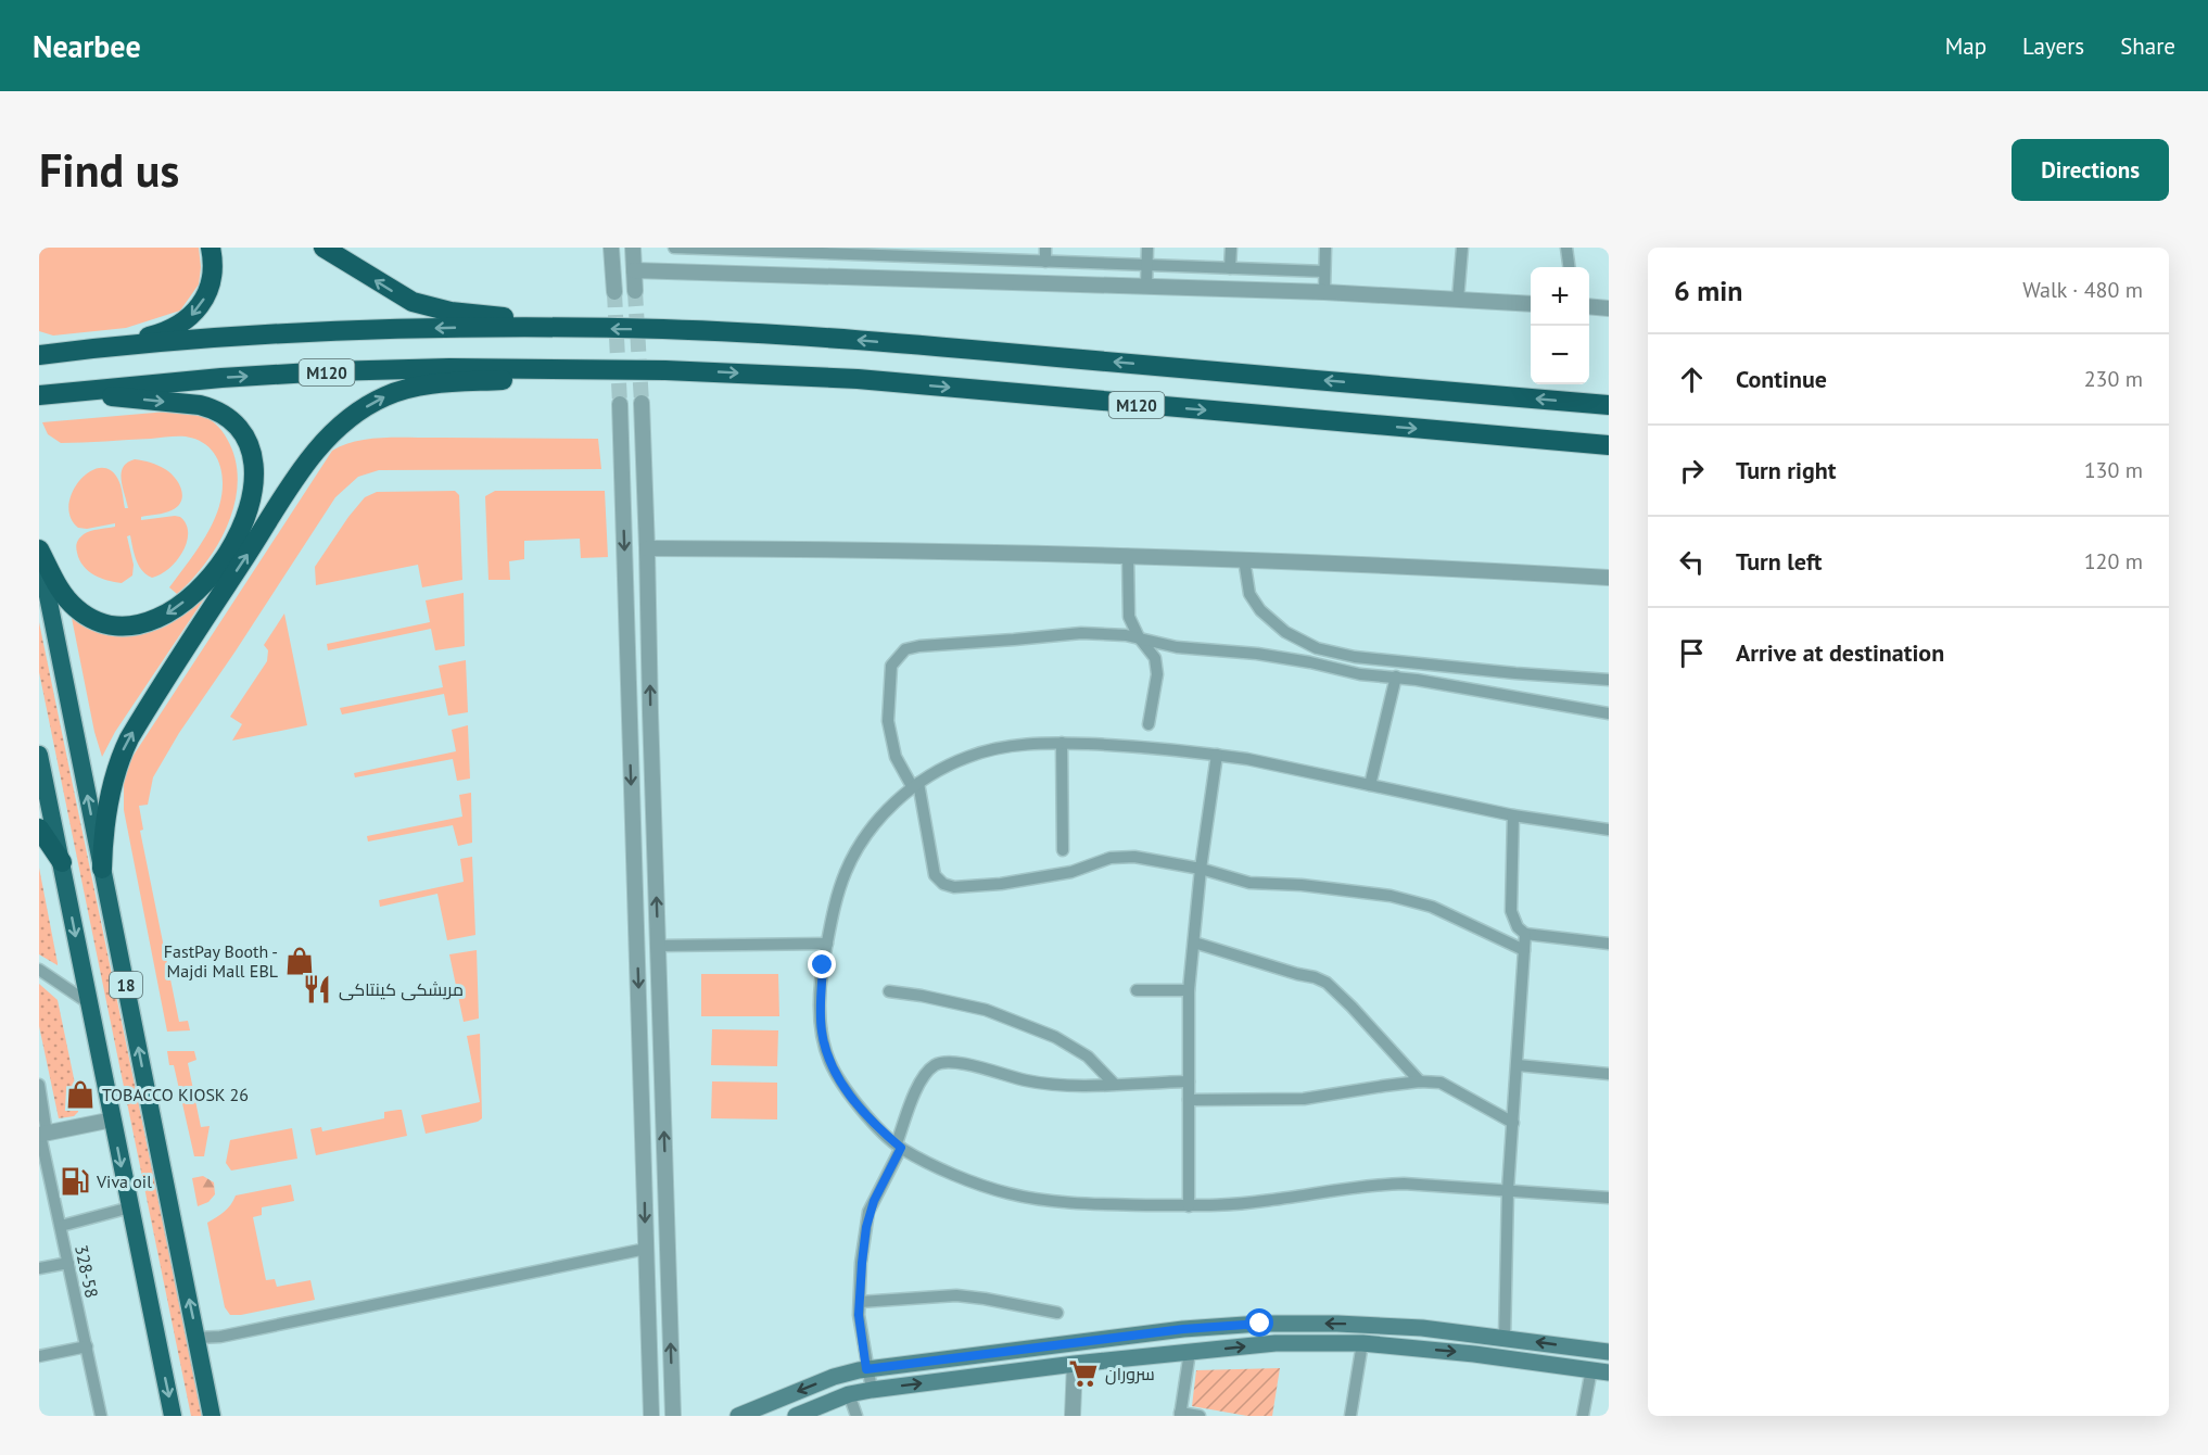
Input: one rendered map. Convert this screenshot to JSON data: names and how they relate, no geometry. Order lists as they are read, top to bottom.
{
  "streets": {
    "highway": ["M120", "18"],
    "street": ["328-58"]
  },
  "places": {
    "shop": ["FastPay Booth - Majdi Mall EBL", "TOBACCO KIOSK 26"],
    "restaurant": ["مریشکی کینتاکی"],
    "fuel station": ["Viva oil"],
    "supermarket": ["سروران"]
  },
  "page": {
    "header": "Nearbee",
    "nav": ["Map", "Layers", "Share"],
    "buttons": "Directions",
    "title": "Find us",
    "heading": ["6 min", "Walk · 480 m"],
    "map_buttons": ["+", "−"],
    "list": [
      ["Continue", "230 m"],
      ["Turn right", "130 m"],
      ["Turn left", "120 m"],
      "Arrive at destination"
    ]
  }
}
